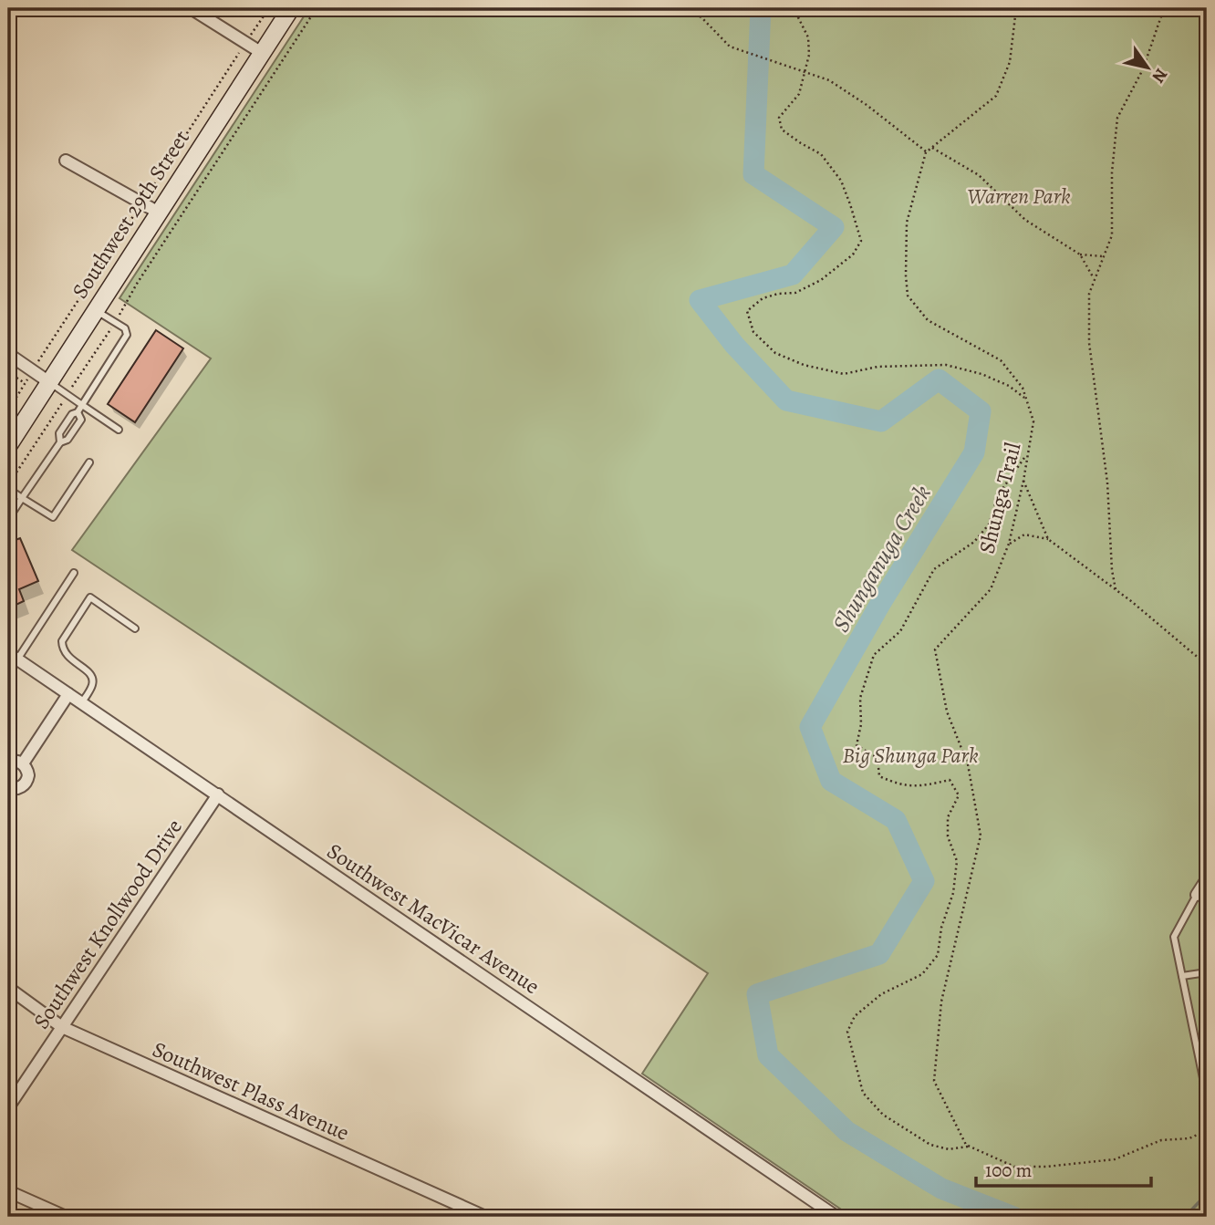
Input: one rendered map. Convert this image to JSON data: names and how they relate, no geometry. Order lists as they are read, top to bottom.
{
  "streets": {
    "main road": ["Southwest 29th Street"],
    "street": ["Southwest MacVicar Avenue", "Southwest Knollwood Drive", "Southwest Plass Avenue"],
    "path": ["Shunga Trail"]
  },
  "crossings": [
    ["Southwest MacVicar Avenue", "Southwest Knollwood Drive"],
    ["Southwest Knollwood Drive", "Southwest Plass Avenue"]
  ],
  "water": ["Shunganuga Creek"],
  "parks": ["Warren Park", "Big Shunga Park"],
  "scale_bar": "100 m",
  "north": "bottom right"
}
